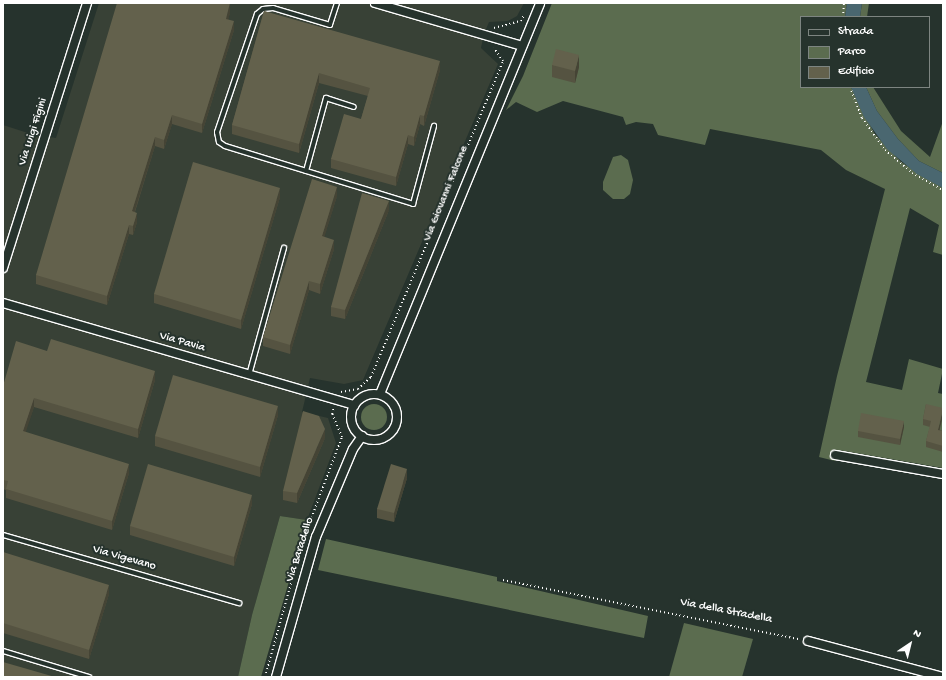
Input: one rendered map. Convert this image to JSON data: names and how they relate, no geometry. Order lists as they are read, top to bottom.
{
  "streets": {
    "street": [
      "Via Luigi Figini",
      "Via Giovanni Falcone",
      "Via Pavia",
      "Via Baradello"
    ],
    "lane": ["Via Vigevano"],
    "path": ["Via della Stradella"]
  },
  "crossings": [
    ["Via Giovanni Falcone", "Via Pavia"],
    ["Via Giovanni Falcone", "Via Baradello"],
    ["Via Pavia", "Via Baradello"]
  ],
  "legend": ["Strada", "Parco", "Edificio"],
  "north": "top right"
}
